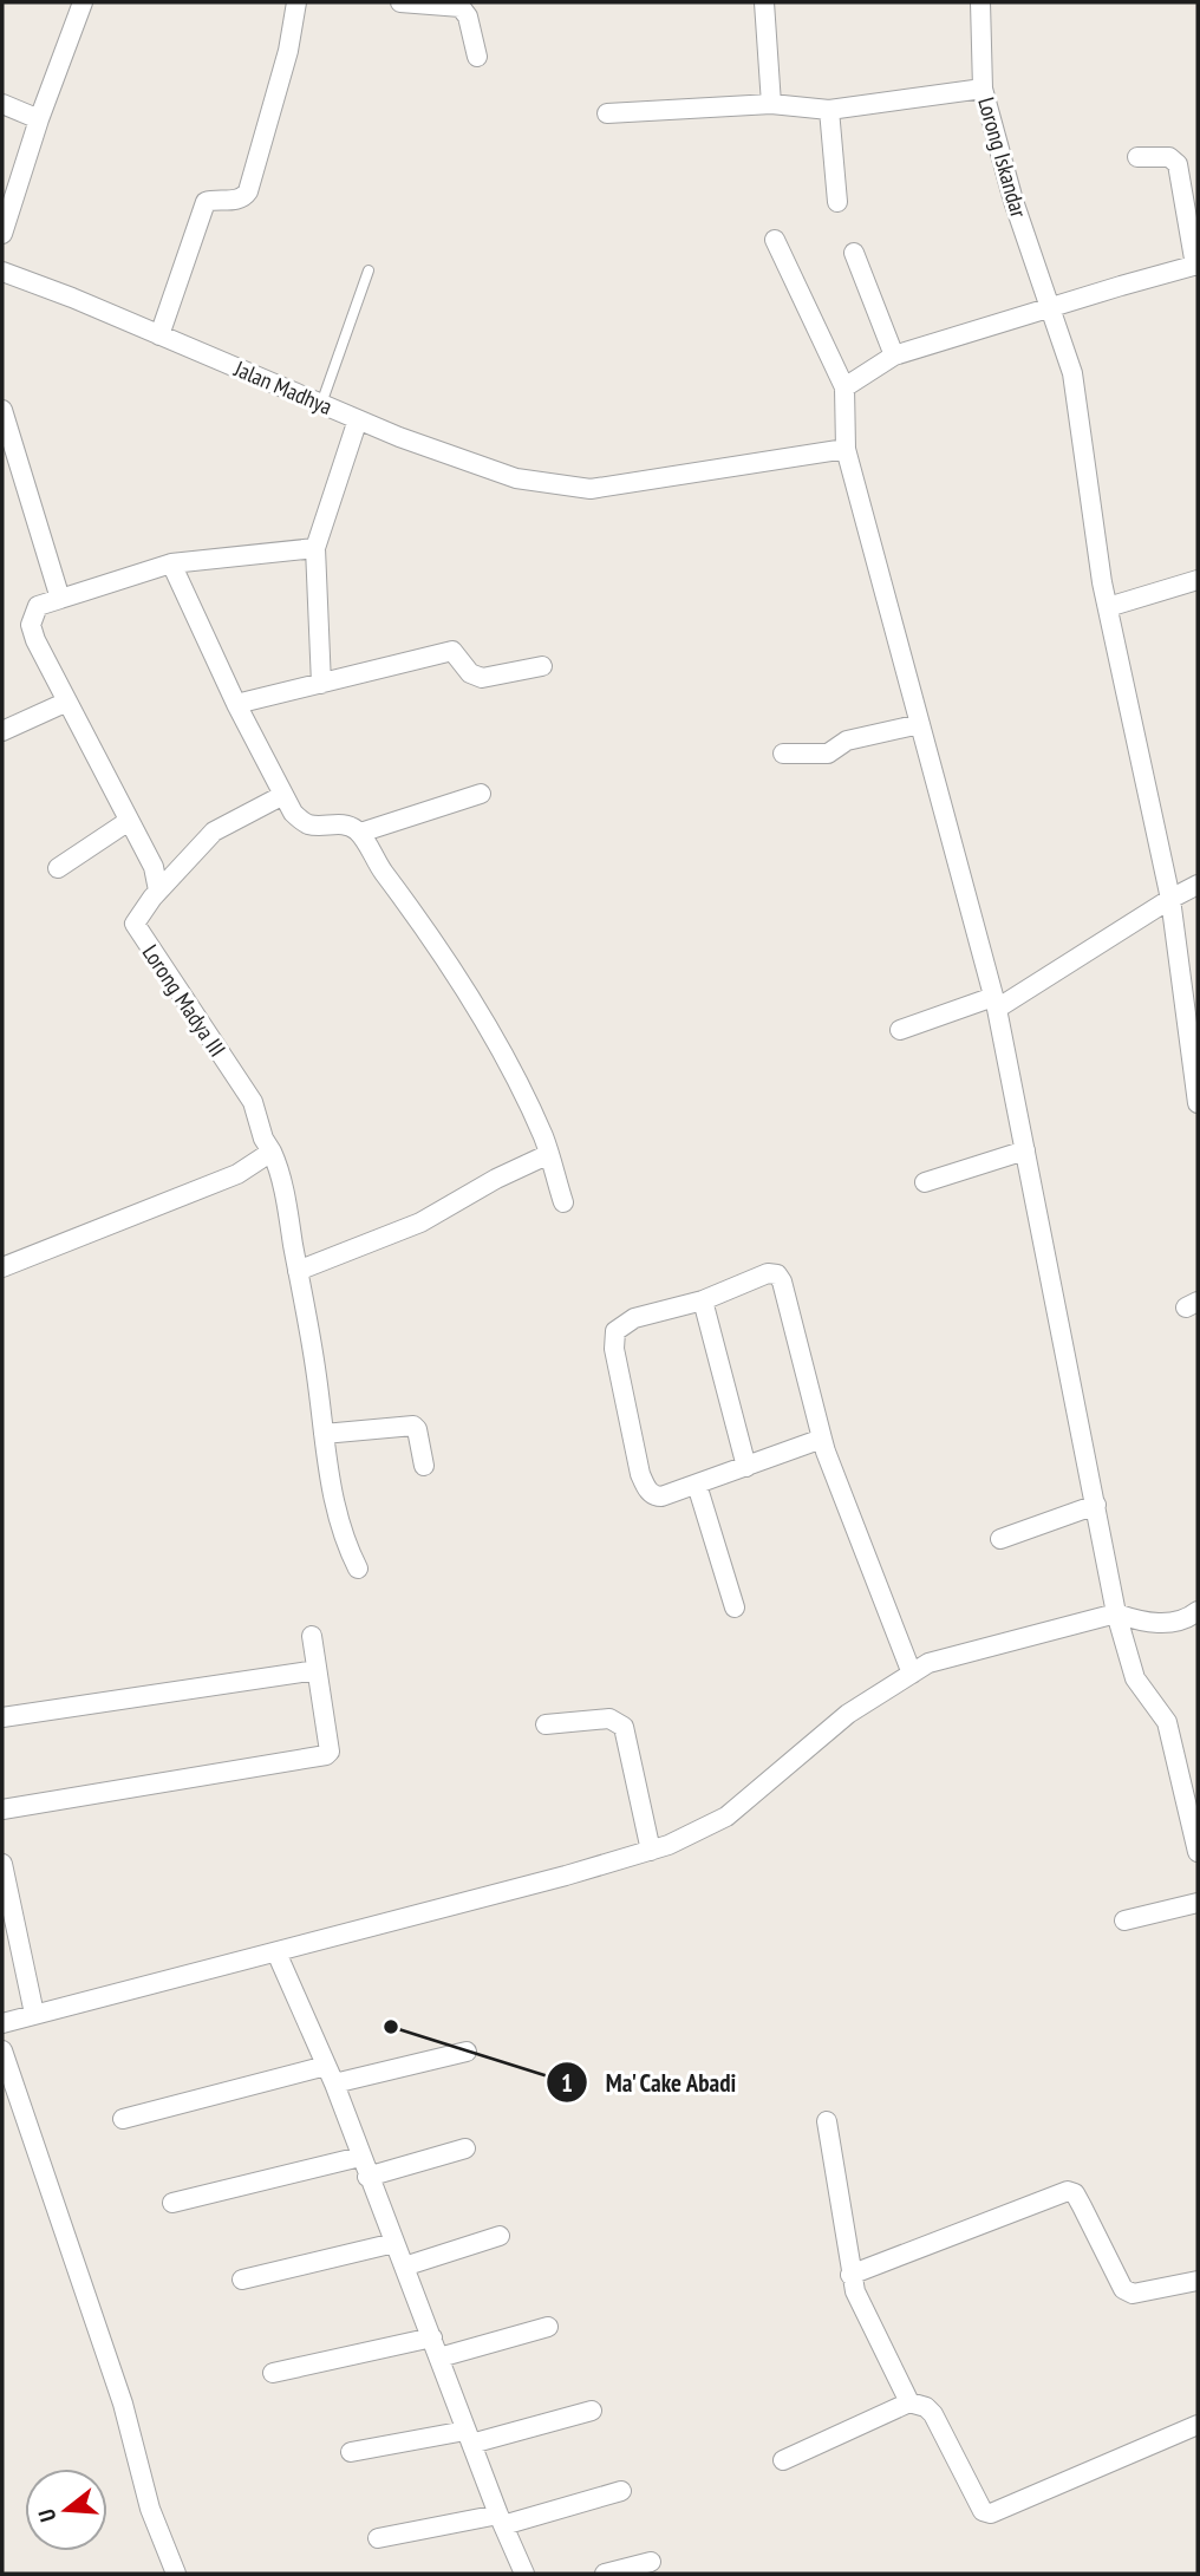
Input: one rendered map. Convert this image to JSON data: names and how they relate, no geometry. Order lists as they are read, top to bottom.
{
  "streets": {
    "street": ["Lorong Iskandar", "Jalan Madhya", "Lorong Madya III"]
  },
  "places": ["Ma' Cake Abadi"],
  "north": "left"
}
